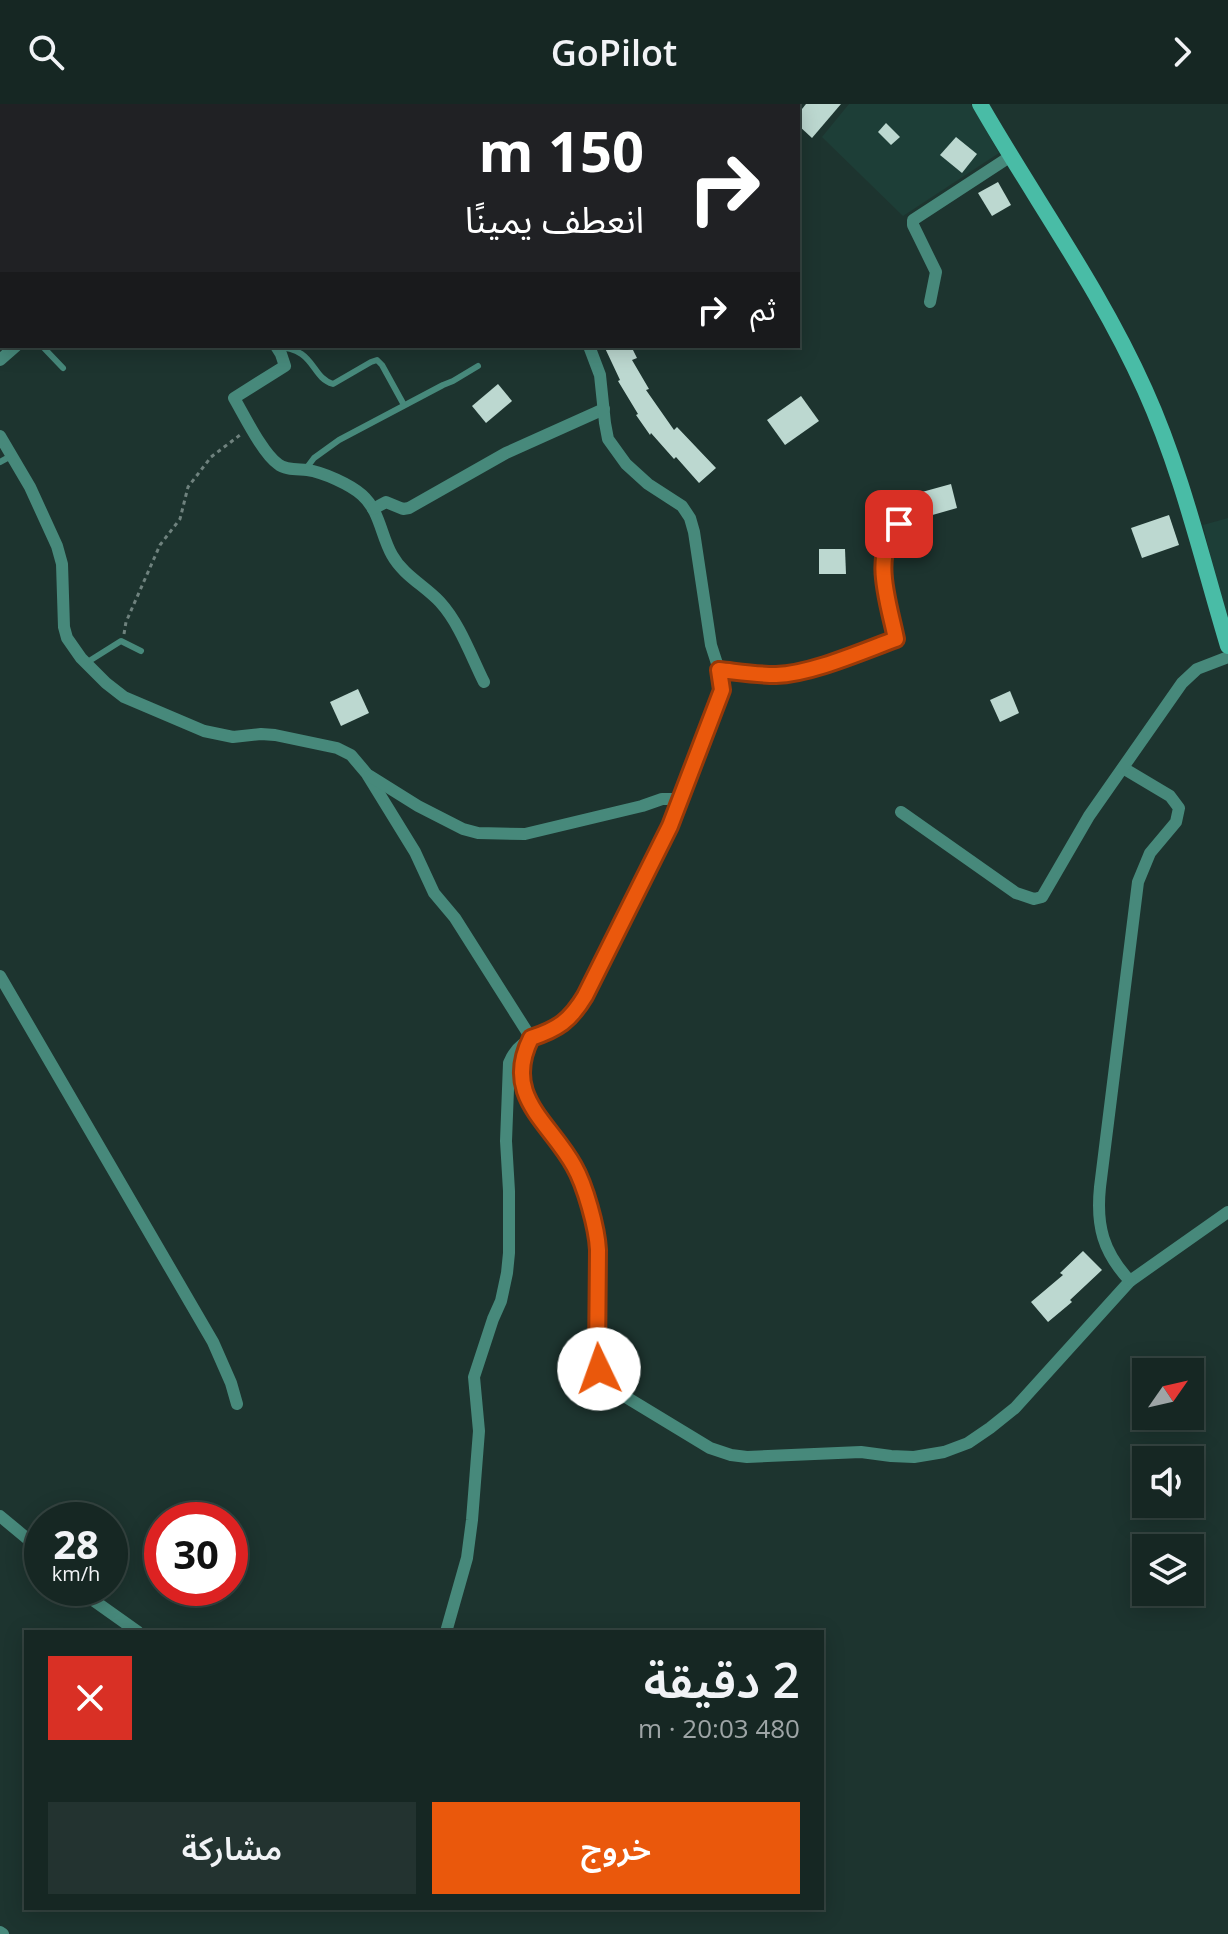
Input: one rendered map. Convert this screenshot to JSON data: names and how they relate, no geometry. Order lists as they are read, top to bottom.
{
  "north": "top right",
  "page": {
    "header": "GoPilot",
    "turn": ["150 m", "انعطف يمينًا"],
    "then": "ثم",
    "speed": "28 km/h",
    "limit": "30",
    "heading": ["2 دقيقة", "480 m · 20:03"],
    "buttons": ["خروج", "مشاركة"]
  }
}
